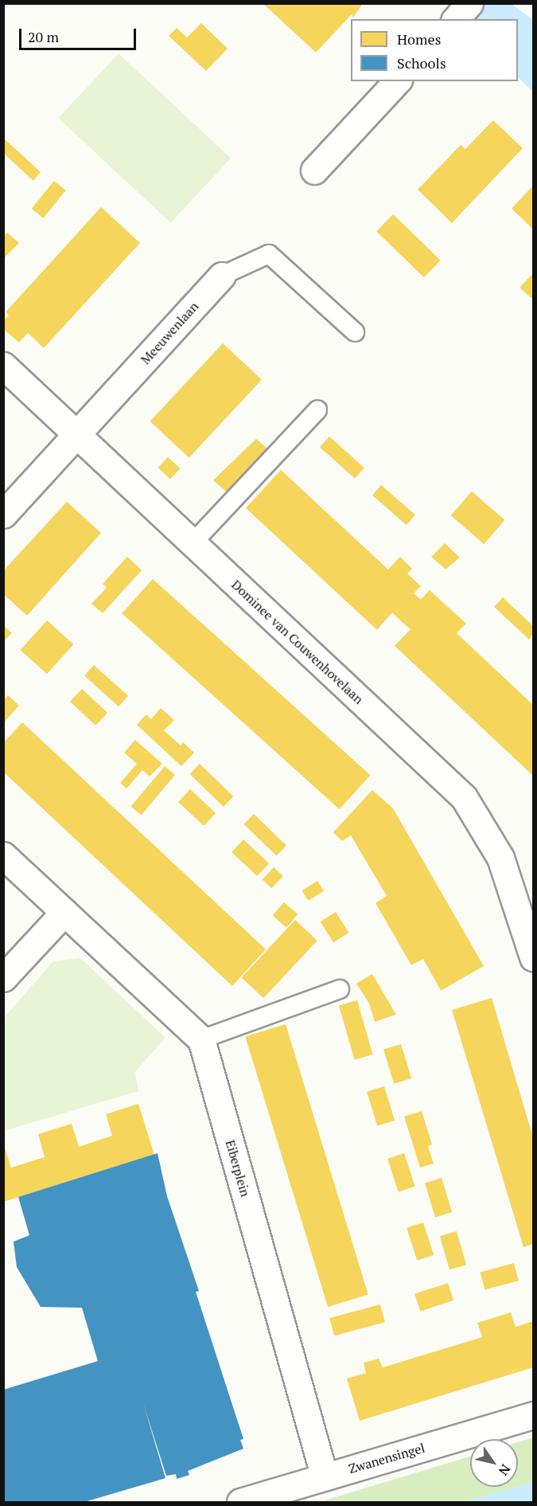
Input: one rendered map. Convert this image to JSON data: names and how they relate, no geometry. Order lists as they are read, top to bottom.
{
  "streets": {
    "street": [
      "Meeuwenlaan",
      "Dominee van Couwenhovelaan",
      "Eiberplein",
      "Zwanensingel"
    ]
  },
  "crossings": [
    ["Meeuwenlaan", "Dominee van Couwenhovelaan"],
    ["Eiberplein", "Zwanensingel"]
  ],
  "legend": ["Homes", "Schools"],
  "scale_bar": "20 m",
  "north": "bottom right"
}
